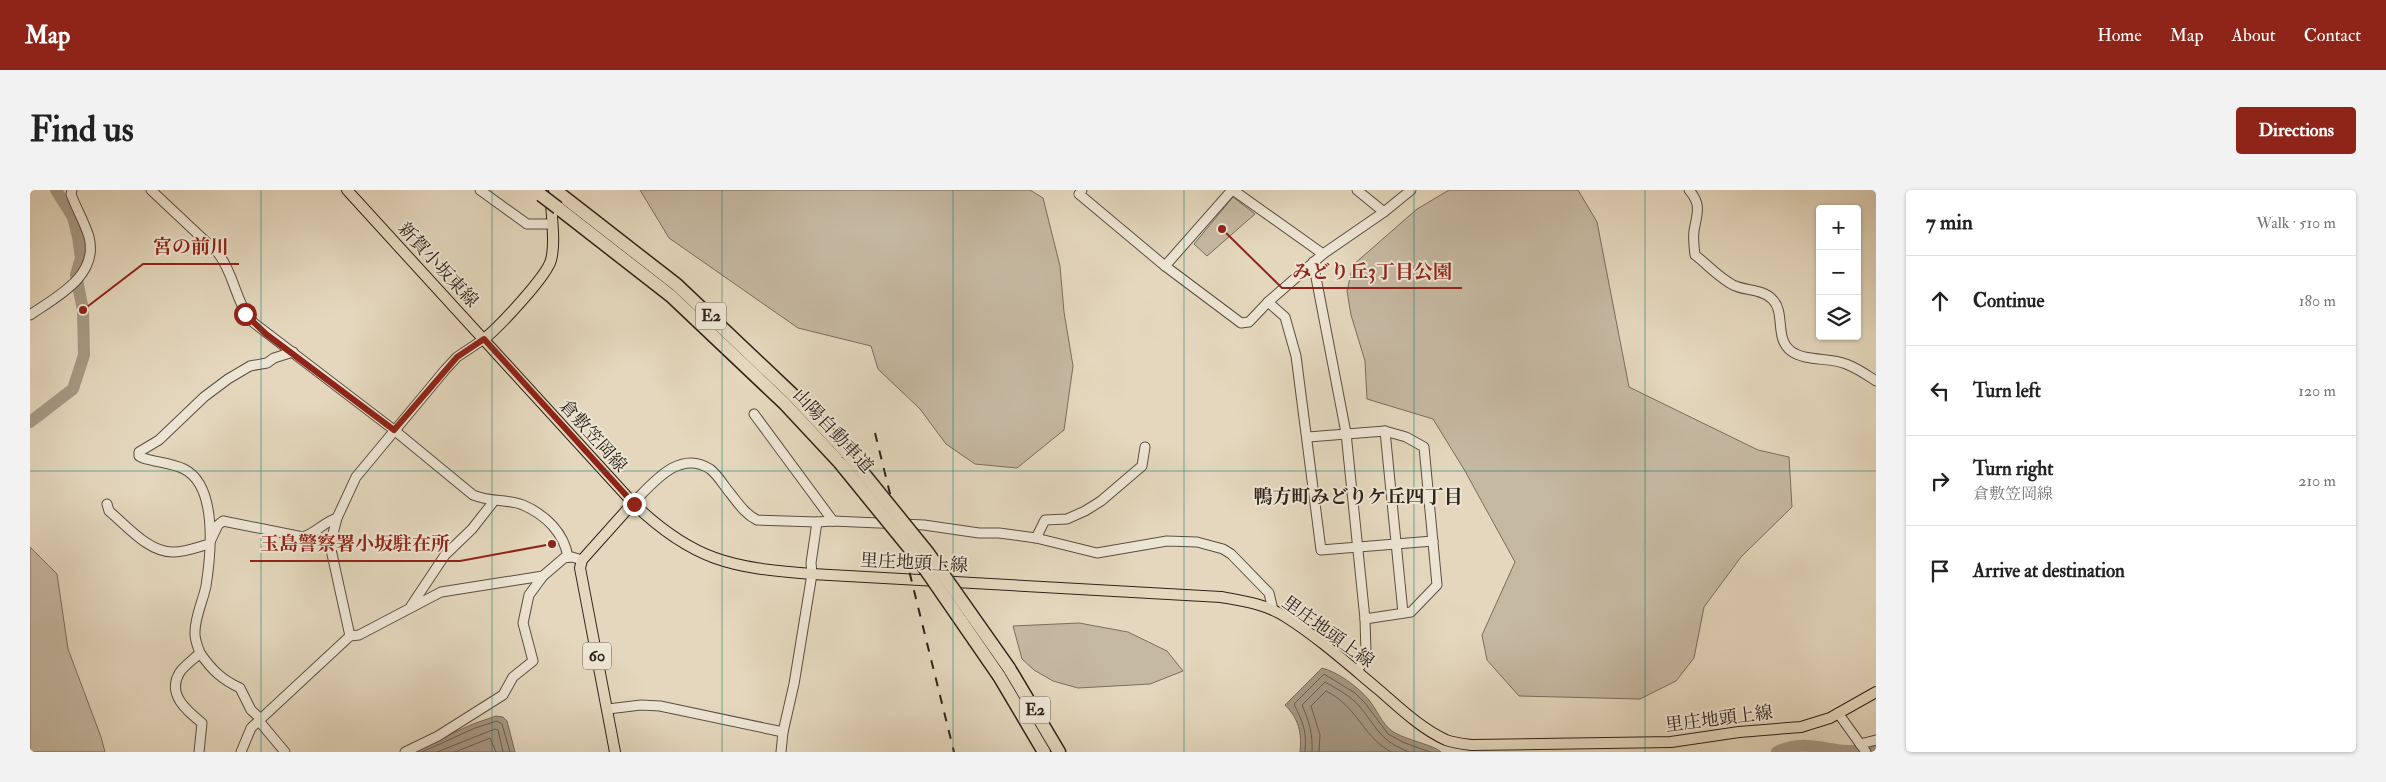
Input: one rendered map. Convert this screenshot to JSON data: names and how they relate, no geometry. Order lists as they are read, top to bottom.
{
  "streets": {
    "highway": ["E2", "山陽自動車道"],
    "main road": [
      "新賀小坂東線",
      "倉敷笠岡線",
      "里庄地頭上線",
      "60"
    ]
  },
  "crossings": [
    ["新賀小坂東線", "倉敷笠岡線"],
    ["倉敷笠岡線", "里庄地頭上線"]
  ],
  "districts": ["鴨方町みどりケ丘四丁目"],
  "places": ["みどり丘3丁目公園", "宮の前川", "玉島警察署小坂駐在所"],
  "page": {
    "header": "Map",
    "nav": [
      "Home",
      "Map",
      "About",
      "Contact"
    ],
    "buttons": "Directions",
    "title": "Find us",
    "heading": ["7 min", "Walk · 510 m"],
    "map_buttons": ["+", "−"],
    "list": [
      ["Continue", "180 m"],
      ["Turn left", "120 m"],
      ["Turn right", "倉敷笠岡線", "210 m"],
      "Arrive at destination"
    ]
  }
}
